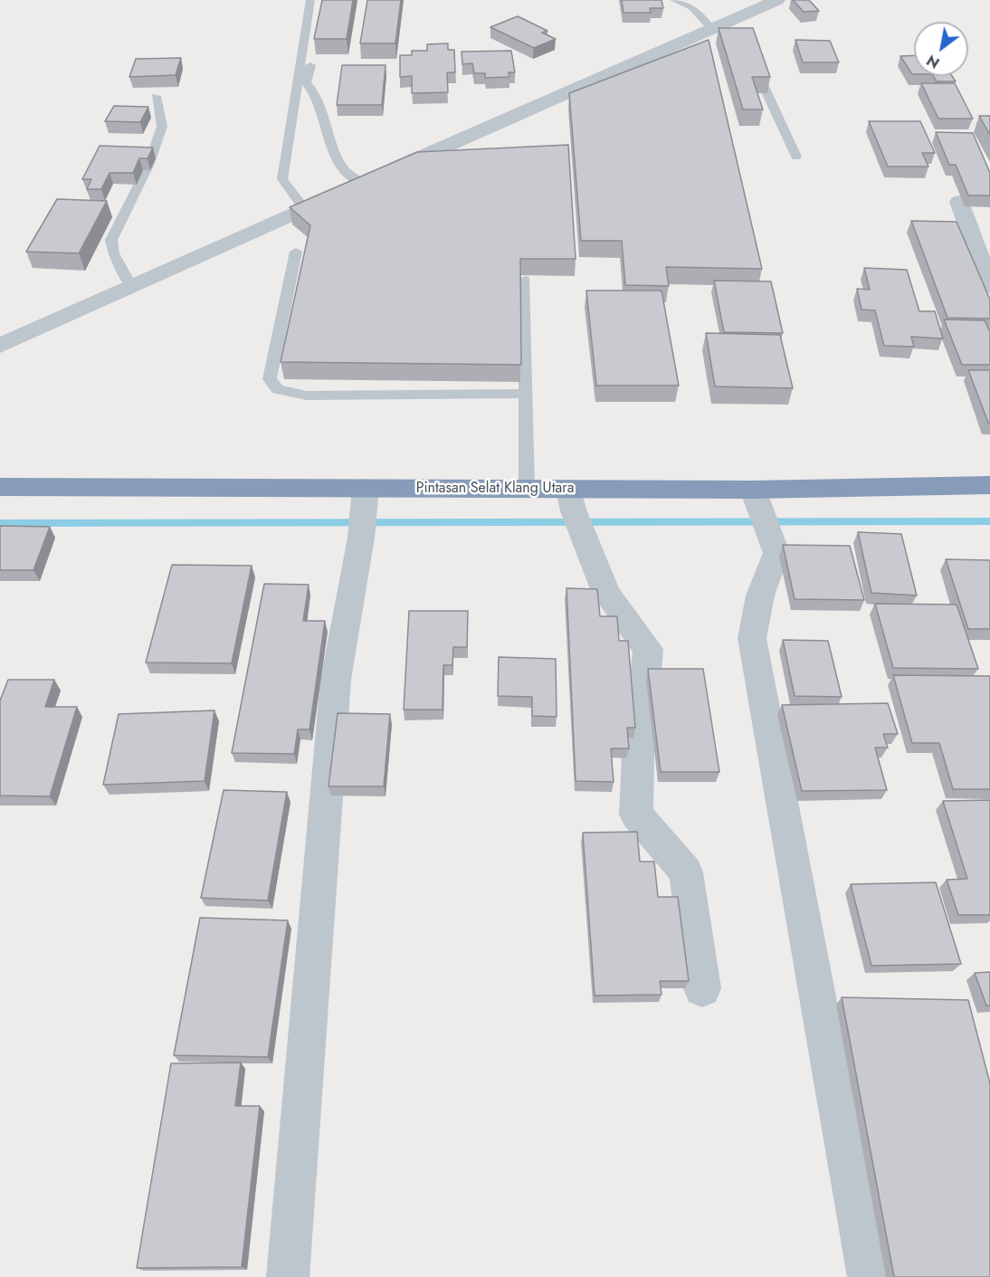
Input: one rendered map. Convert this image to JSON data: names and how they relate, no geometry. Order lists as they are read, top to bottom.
{
  "streets": {
    "highway": ["Pintasan Selat Klang Utara"]
  },
  "north": "bottom left"
}
